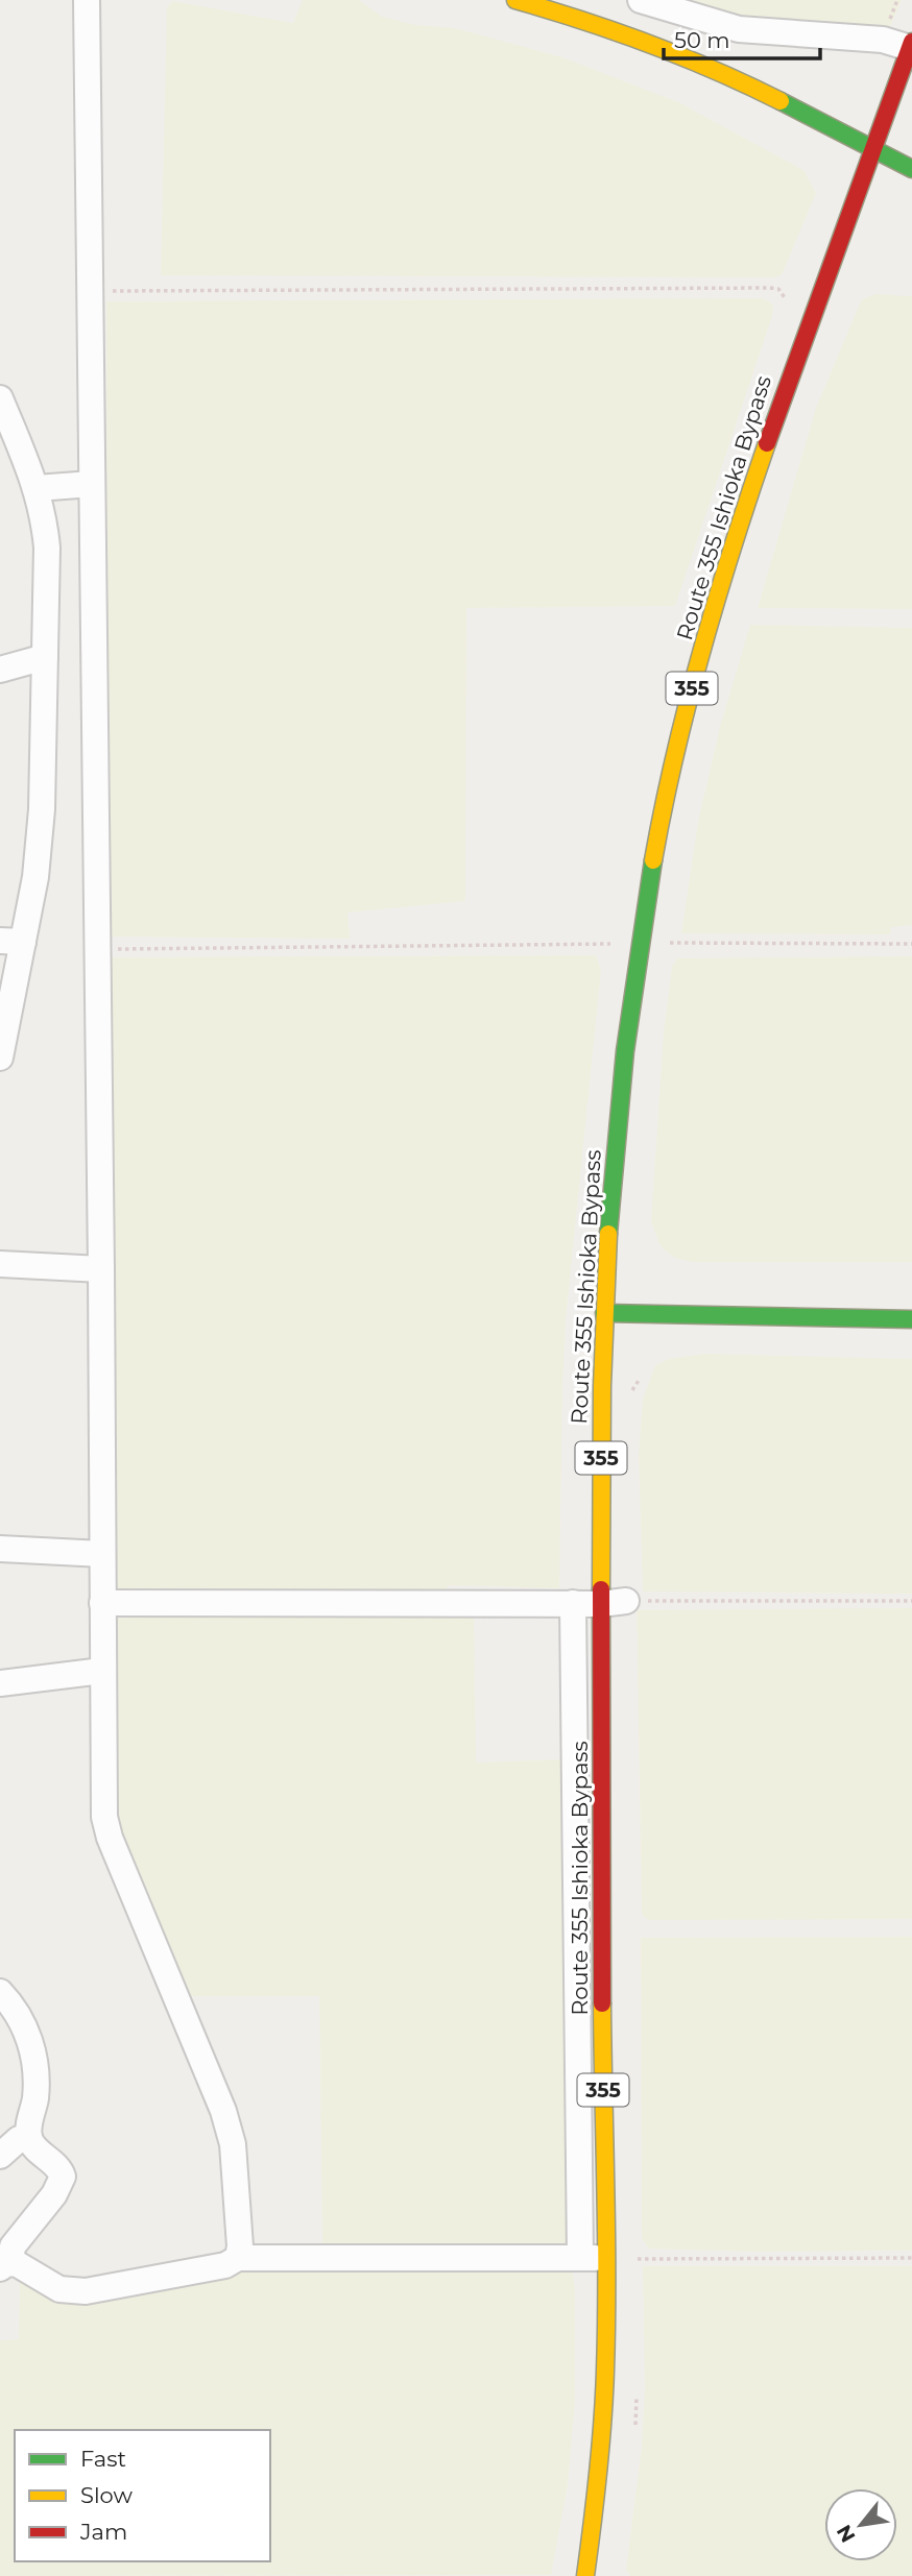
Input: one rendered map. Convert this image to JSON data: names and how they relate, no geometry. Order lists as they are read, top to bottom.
{
  "streets": {
    "main road": ["Route 355 Ishioka Bypass", "355"]
  },
  "legend": ["Fast", "Slow", "Jam"],
  "scale_bar": "50 m",
  "north": "bottom left"
}
